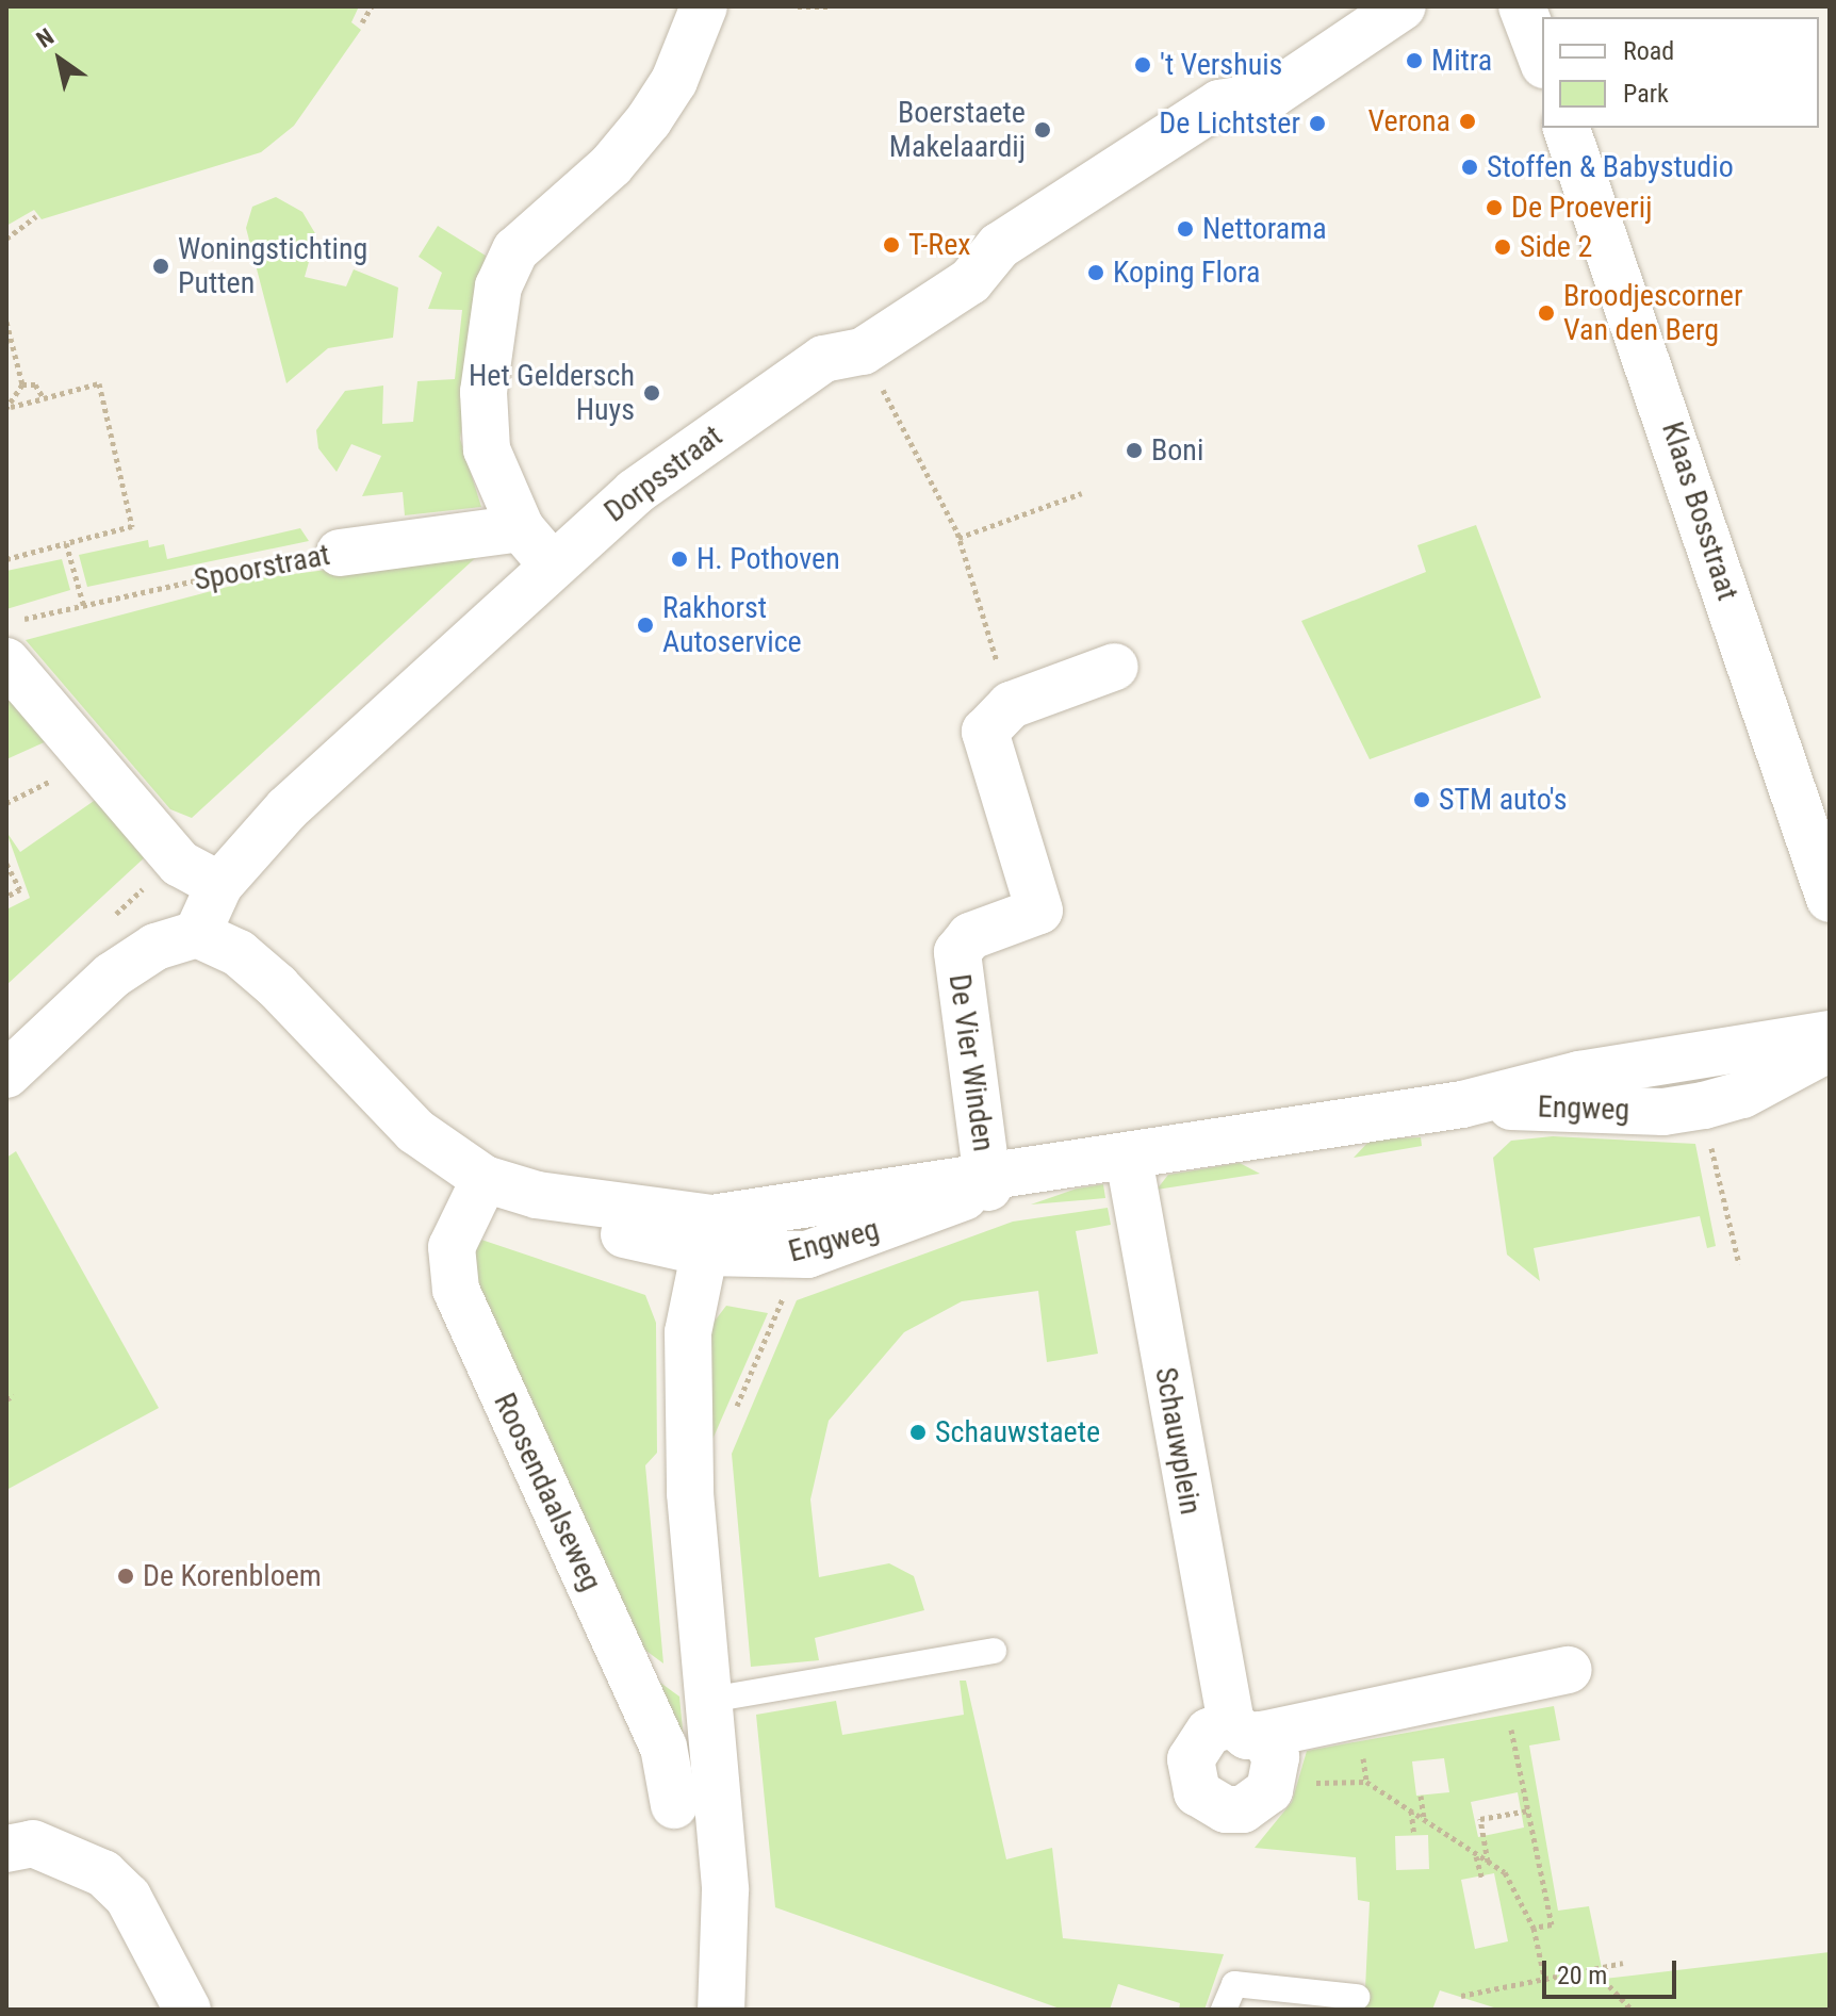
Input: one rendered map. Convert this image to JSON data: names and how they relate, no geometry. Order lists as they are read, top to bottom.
{
  "streets": {
    "street": [
      "Dorpsstraat",
      "Klaas Bosstraat",
      "Spoorstraat",
      "De Vier Winden",
      "Engweg",
      "Schauwplein",
      "Roosendaalseweg"
    ]
  },
  "crossings": [
    ["Dorpsstraat", "Engweg"],
    ["De Vier Winden", "Engweg"],
    ["Engweg", "Schauwplein"],
    ["Engweg", "Roosendaalseweg"]
  ],
  "places": [
    "Mitra",
    "'t Vershuis",
    "Verona",
    "De Lichtster",
    "Boerstaete Makelaardij",
    "Stoffen & Babystudio",
    "De Proeverij",
    "Nettorama",
    "T-Rex",
    "Side 2",
    "Woningstichting Putten",
    "Koping Flora",
    "Broodjescorner Van den Berg",
    "Het Geldersch Huys",
    "Boni",
    "H. Pothoven",
    "Rakhorst Autoservice",
    "STM auto's",
    "Schauwstaete",
    "De Korenbloem"
  ],
  "legend": ["Road", "Park"],
  "scale_bar": "20 m",
  "north": "top left"
}
